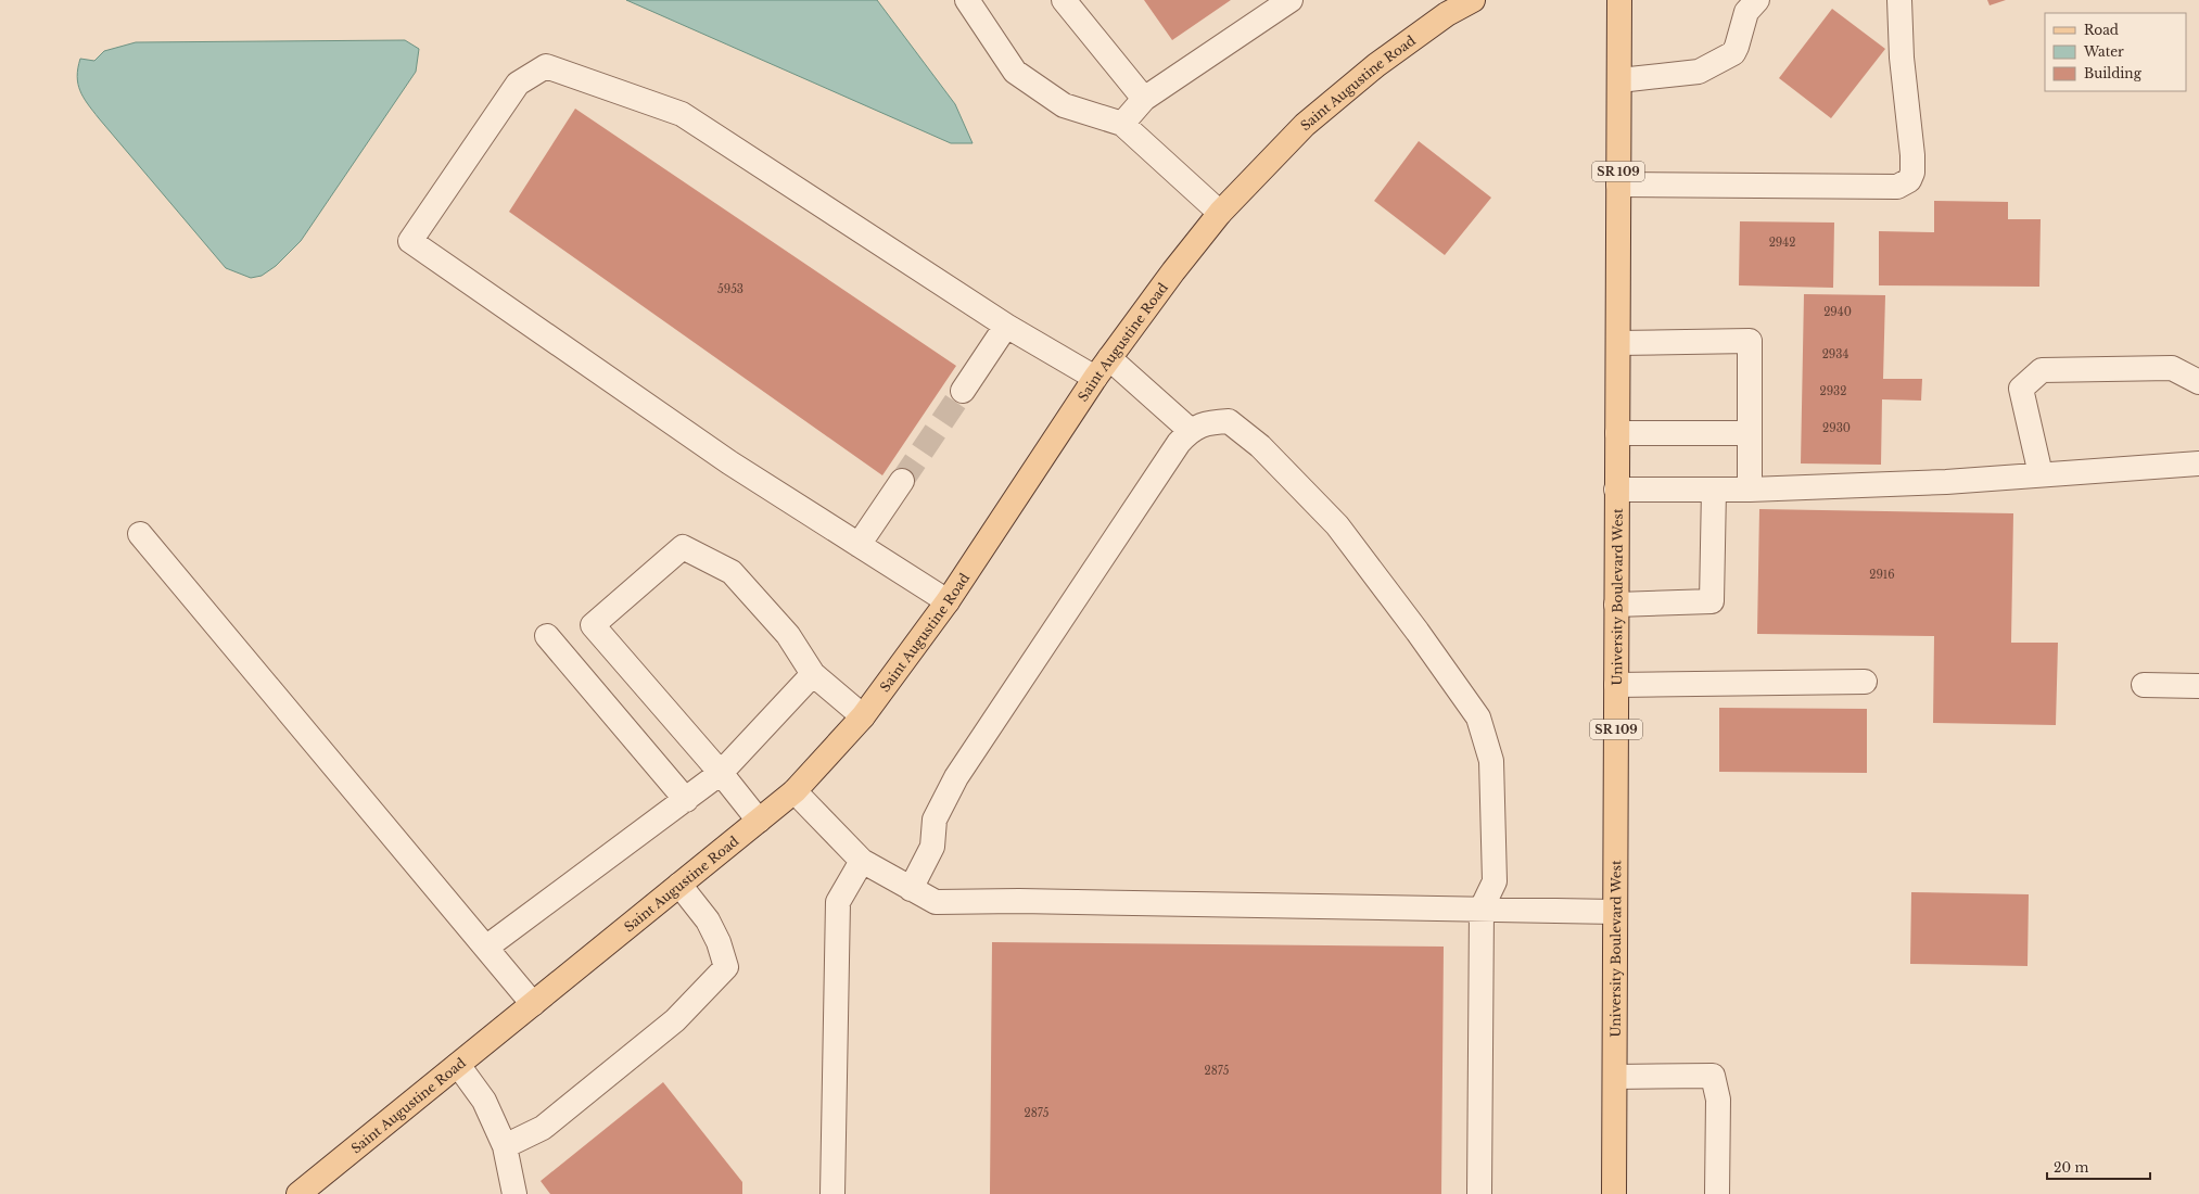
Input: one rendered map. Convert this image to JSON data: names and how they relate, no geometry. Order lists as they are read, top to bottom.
{
  "streets": {
    "main road": ["Saint Augustine Road", "SR 109", "University Boulevard West"]
  },
  "house_numbers": [
    "2942",
    "5953",
    "2940",
    "2934",
    "2932",
    "2930",
    "2916",
    "2875",
    "2875"
  ],
  "legend": ["Road", "Water", "Building"],
  "scale_bar": "20 m"
}
